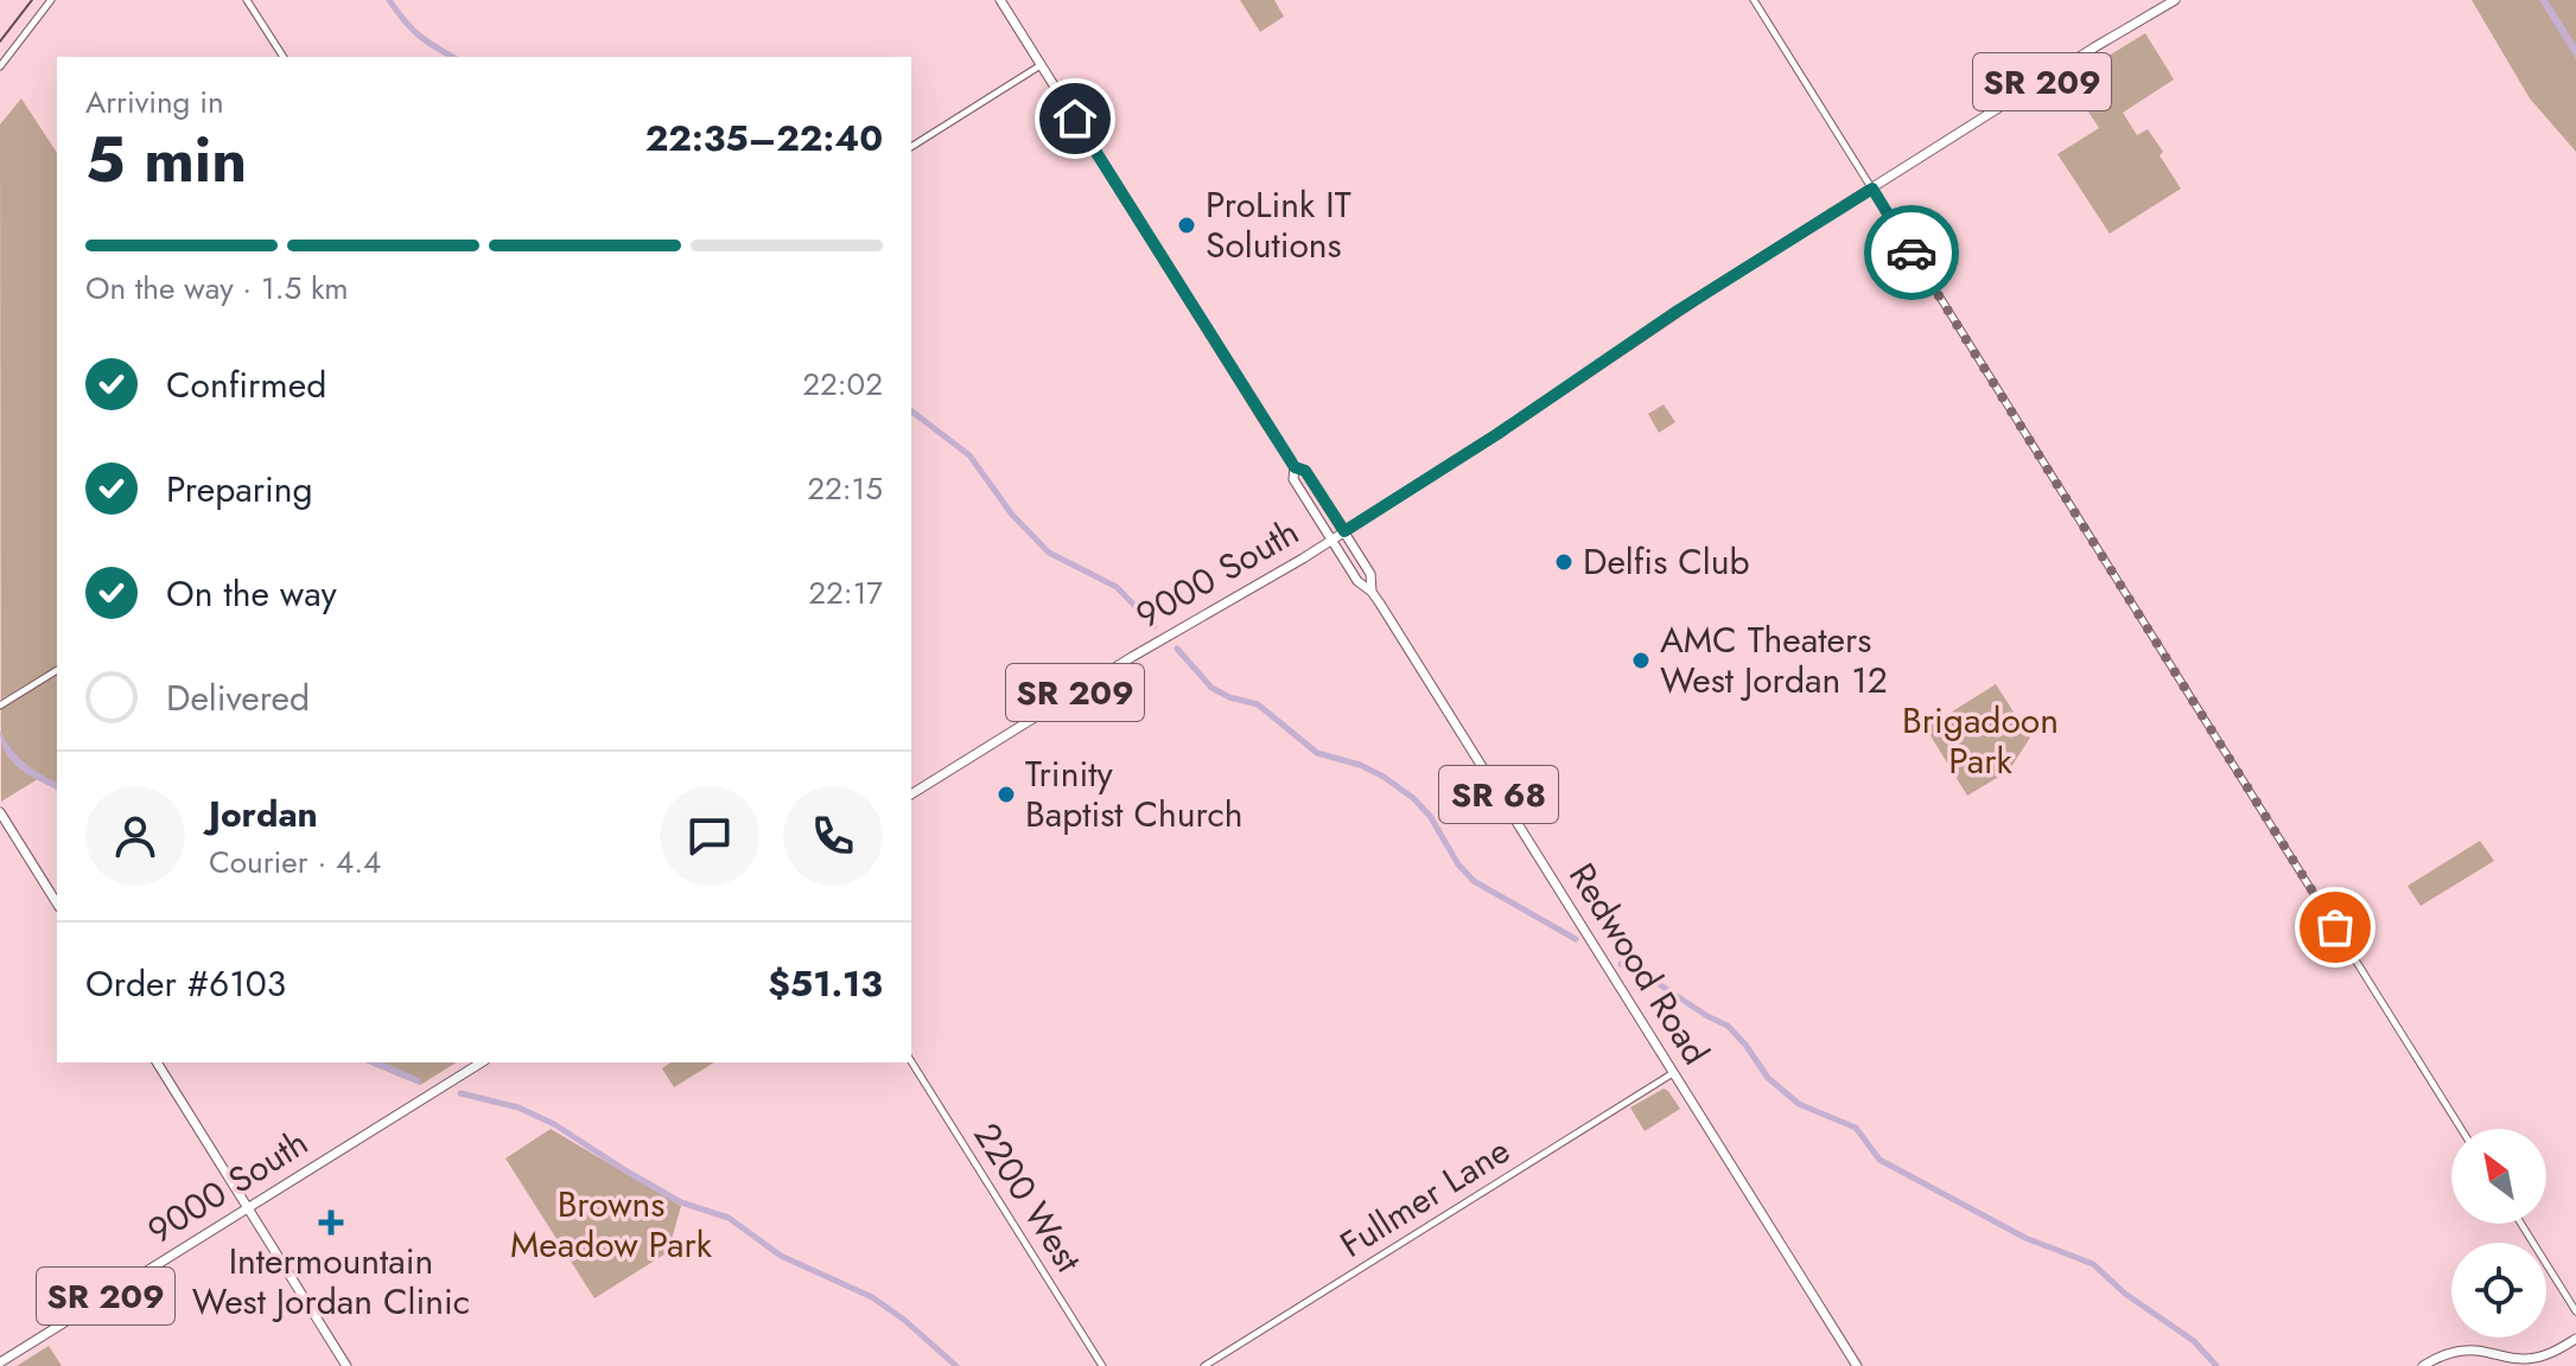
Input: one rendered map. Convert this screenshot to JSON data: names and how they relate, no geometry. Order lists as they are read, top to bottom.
{
  "streets": {
    "main road": [
      "SR 209",
      "9000 South",
      "SR 68",
      "Redwood Road"
    ],
    "street": ["2200 West", "Fullmer Lane"]
  },
  "crossings": [
    ["9000 South", "Redwood Road"],
    ["Redwood Road", "Fullmer Lane"]
  ],
  "parks": ["Brigadoon Park", "Browns Meadow Park"],
  "places": {
    "other": [
      "ProLink IT Solutions",
      "Delfis Club",
      "AMC Theaters West Jordan 12",
      "Trinity Baptist Church"
    ],
    "health": ["Intermountain West Jordan Clinic"]
  },
  "north": "top left",
  "page": {
    "heading": ["5 min", "Arriving in", "22:35–22:40"],
    "panel": [
      "Jordan",
      "Courier · 4.4",
      "Order #6103",
      "$51.13"
    ],
    "bar": "On the way · 1.5 km",
    "list": [
      ["Confirmed", "22:02"],
      ["Preparing", "22:15"],
      ["On the way", "22:17"],
      "Delivered"
    ]
  }
}
